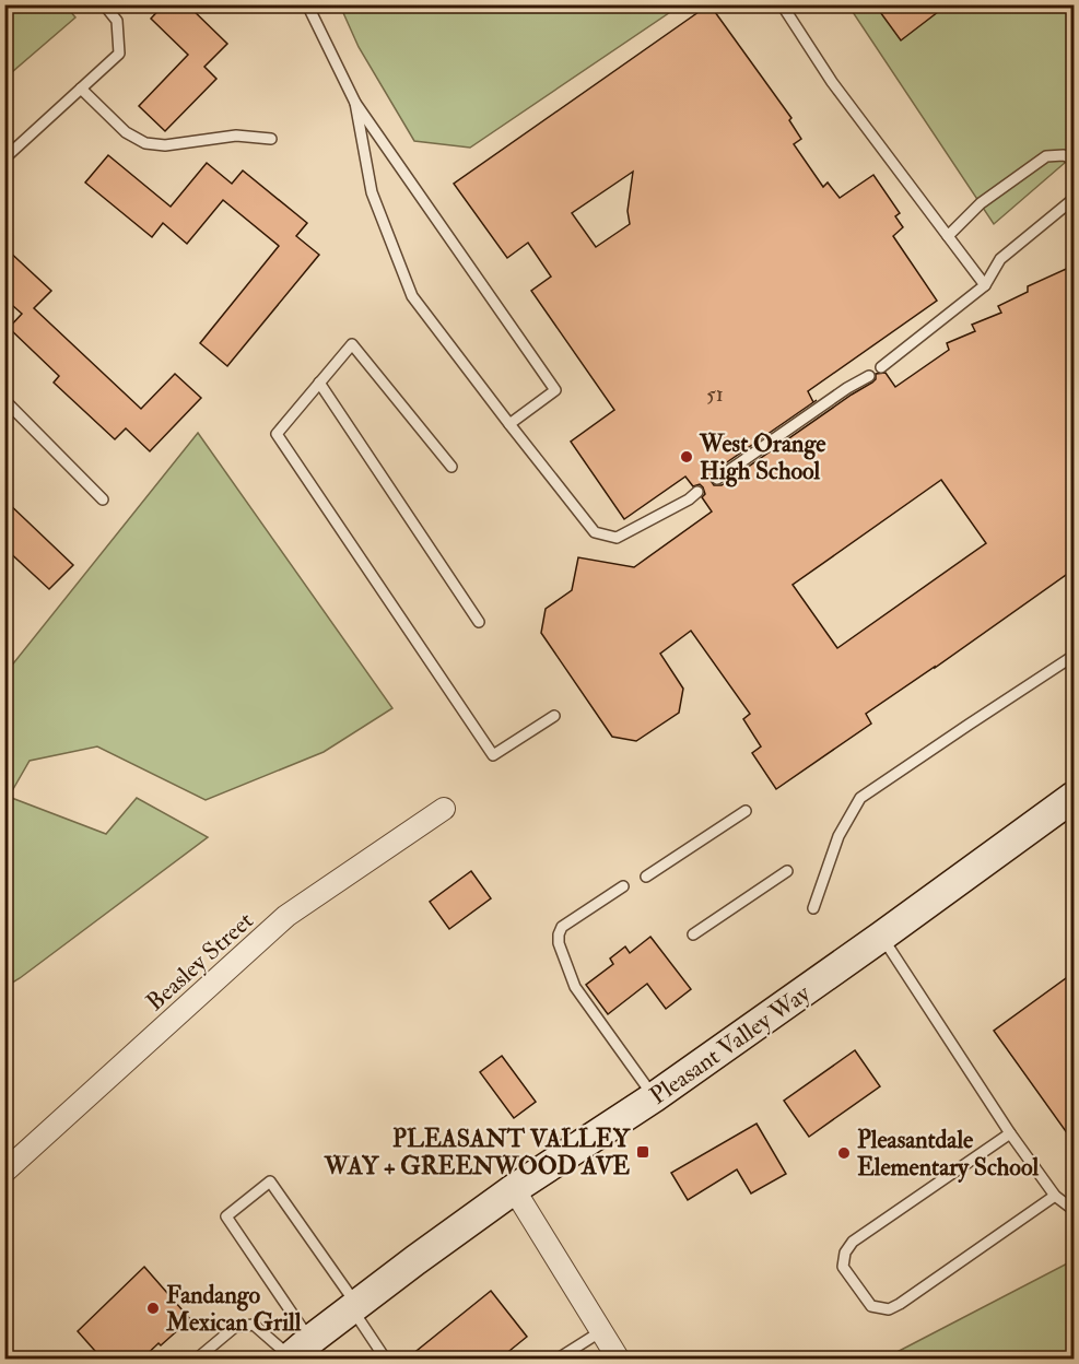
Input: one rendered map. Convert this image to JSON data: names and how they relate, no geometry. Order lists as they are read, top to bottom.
{
  "streets": {
    "main road": ["Pleasant Valley Way"],
    "street": ["Beasley Street"]
  },
  "places": {
    "other": ["West Orange High School", "Pleasantdale Elementary School", "Fandango Mexican Grill"],
    "transit": ["PLEASANT VALLEY WAY + GREENWOOD AVE"]
  },
  "house_numbers": ["51"]
}
